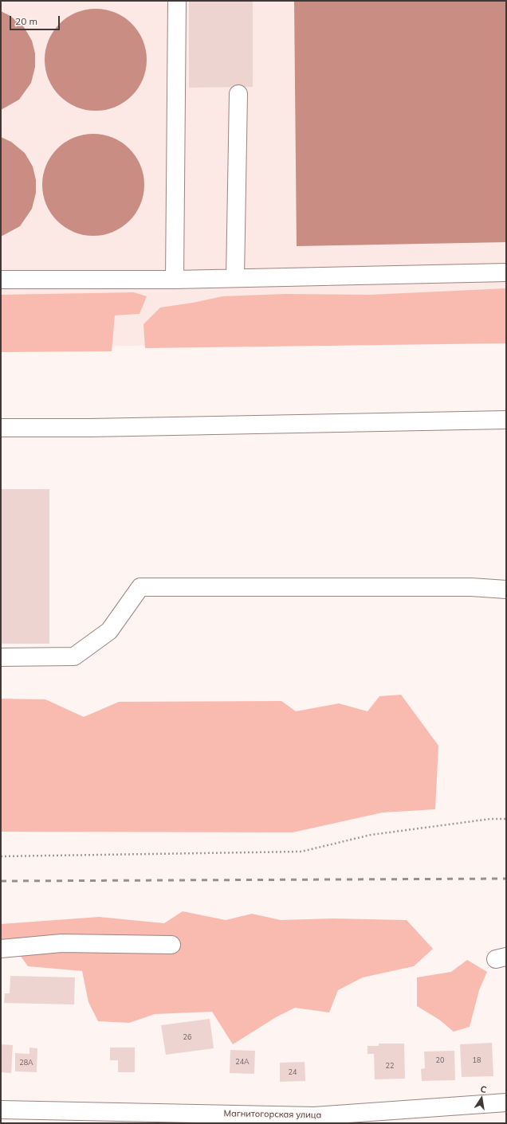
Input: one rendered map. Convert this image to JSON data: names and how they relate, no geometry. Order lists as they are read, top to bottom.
{
  "streets": {
    "street": ["Магнитогорская улица"]
  },
  "house_numbers": [
    "26",
    "20",
    "18",
    "24А",
    "28А",
    "22",
    "24"
  ],
  "scale_bar": "20 m",
  "north": "top"
}
